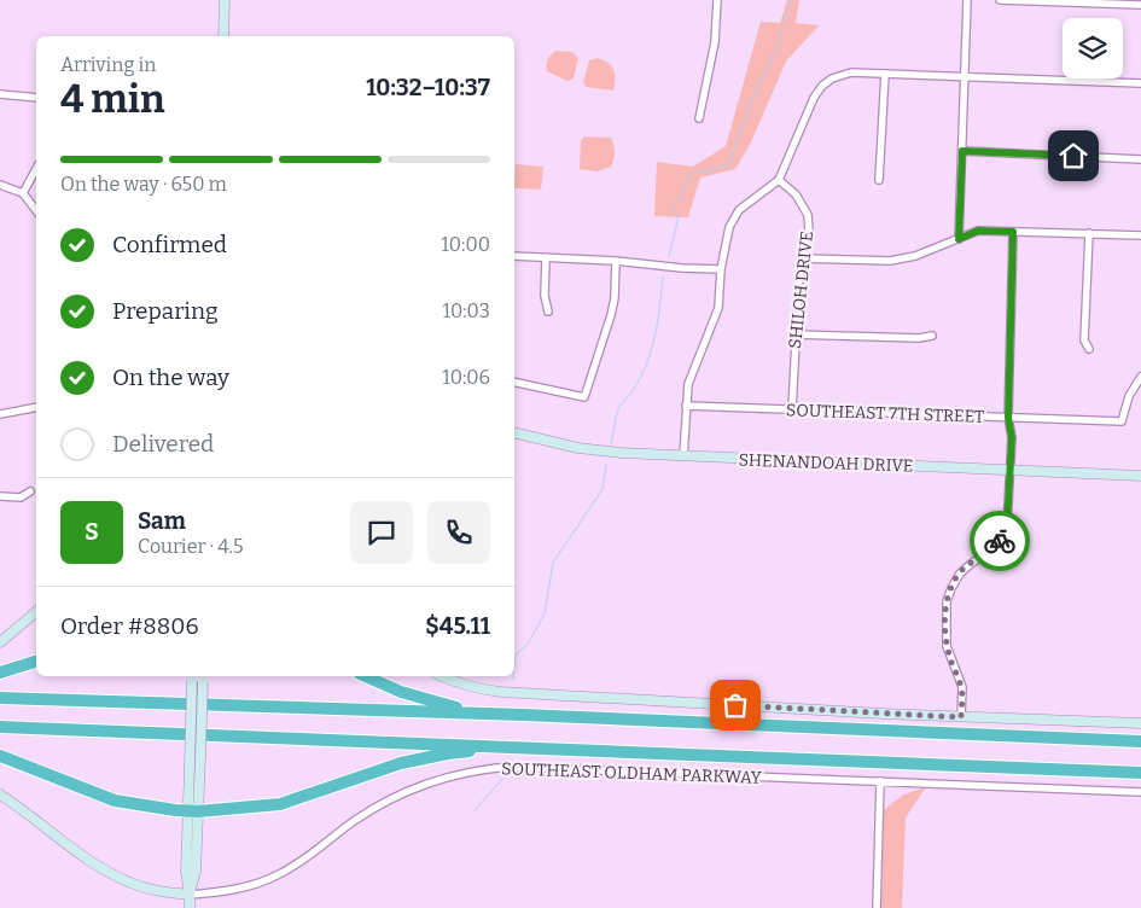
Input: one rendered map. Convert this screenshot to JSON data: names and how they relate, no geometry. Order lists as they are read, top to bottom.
{
  "streets": {
    "street": [
      "SHILOH DRIVE",
      "SOUTHEAST 7TH STREET",
      "SHENANDOAH DRIVE",
      "SOUTHEAST OLDHAM PARKWAY"
    ]
  },
  "crossings": [
    ["SHILOH DRIVE", "SOUTHEAST 7TH STREET"]
  ],
  "page": {
    "heading": ["4 min", "Arriving in", "10:32–10:37"],
    "panel": [
      "Sam",
      "Courier · 4.5",
      "Order #8806",
      "$45.11"
    ],
    "bar": "On the way · 650 m",
    "list": [
      ["Confirmed", "10:00"],
      ["Preparing", "10:03"],
      ["On the way", "10:06"],
      "Delivered"
    ],
    "round": "S"
  }
}
